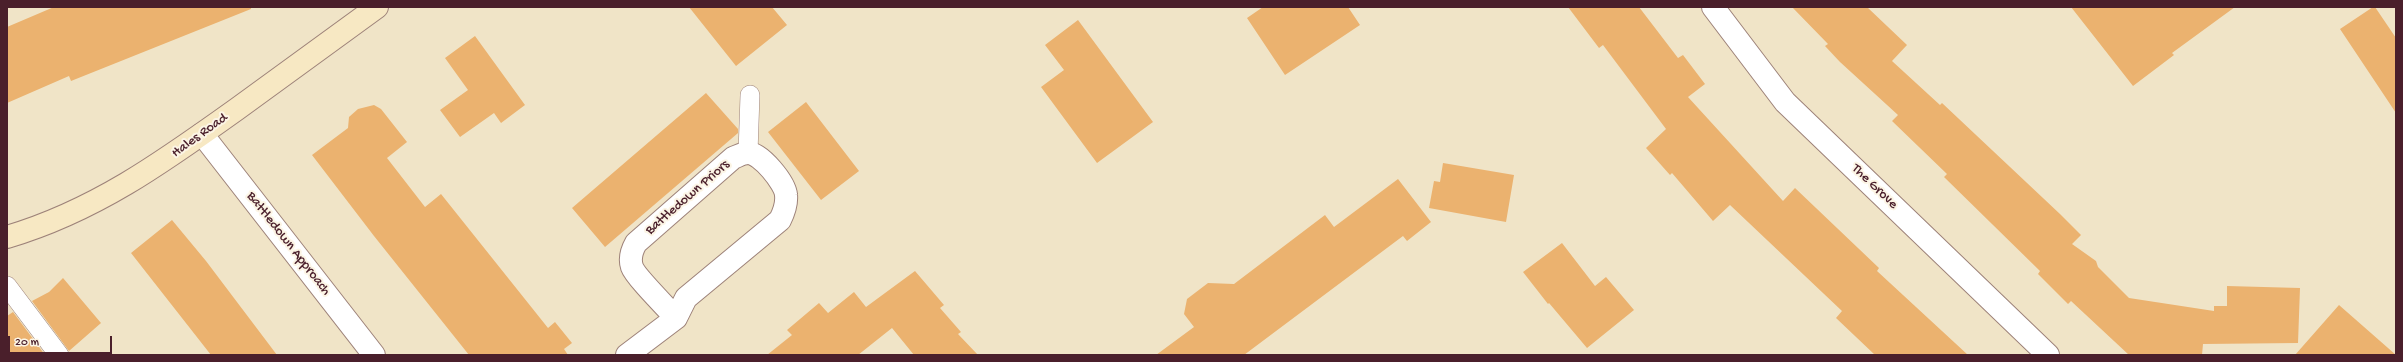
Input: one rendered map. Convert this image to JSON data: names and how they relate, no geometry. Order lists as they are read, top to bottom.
{
  "streets": {
    "main road": ["Hales Road"],
    "street": ["The Grove", "Battledown Priors", "Battledown Approach"]
  },
  "crossings": [
    ["Hales Road", "Battledown Approach"]
  ],
  "scale_bar": "20 m"
}
